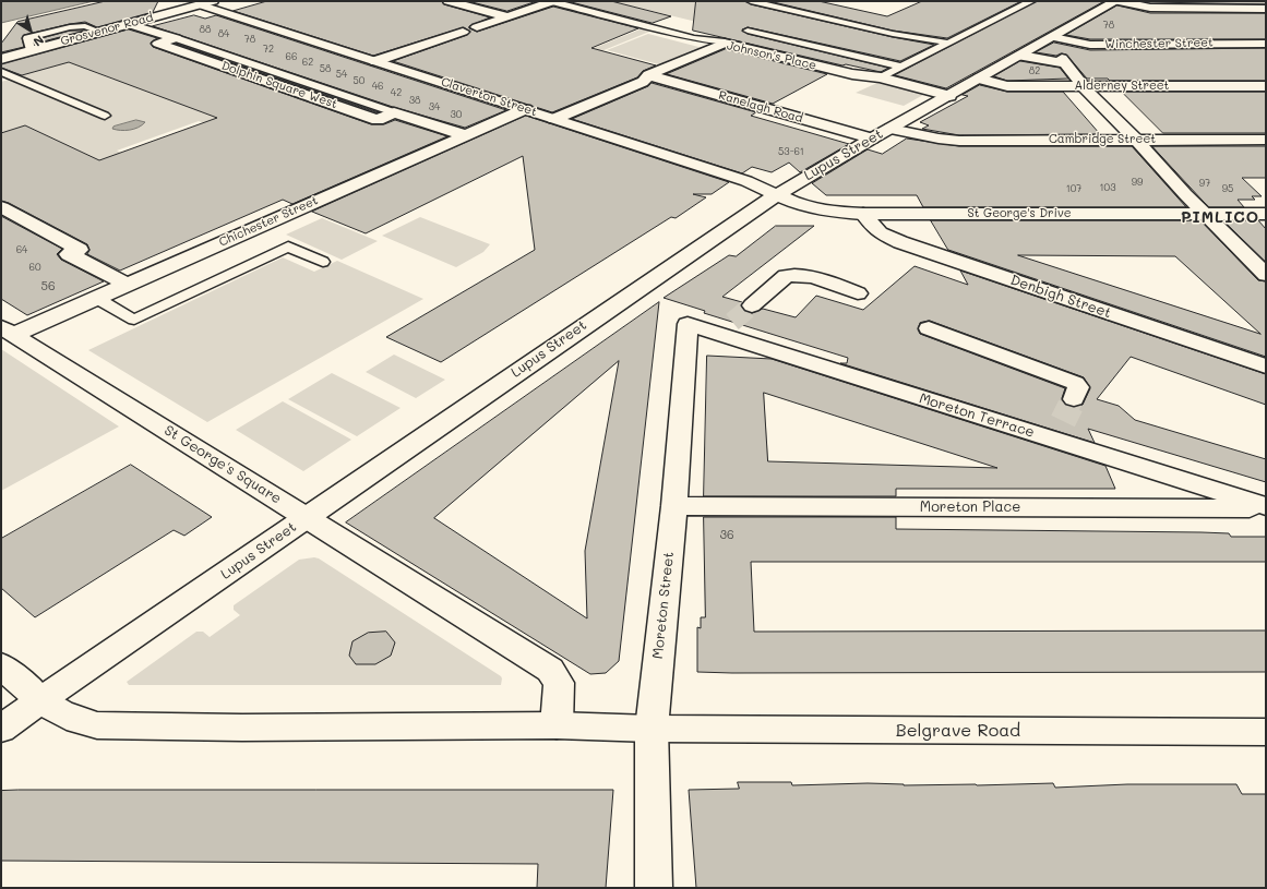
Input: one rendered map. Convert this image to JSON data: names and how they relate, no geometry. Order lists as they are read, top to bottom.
{
  "streets": {
    "main road": [
      "Grosvenor Road",
      "Winchester Street",
      "Johnson's Place",
      "Dolphin Square West",
      "Alderney Street",
      "Claverton Street",
      "Ranelagh Road",
      "Cambridge Street",
      "Lupus Street",
      "St George's Drive",
      "Chichester Street",
      "Denbigh Street",
      "Moreton Terrace",
      "St George's Square",
      "Moreton Place",
      "Moreton Street",
      "Belgrave Road"
    ]
  },
  "crossings": [
    ["Grosvenor Road", "Claverton Street"],
    ["Winchester Street", "Lupus Street"],
    ["Johnson's Place", "Claverton Street"],
    ["Johnson's Place", "Ranelagh Road"],
    ["Johnson's Place", "Lupus Street"],
    ["Alderney Street", "Lupus Street"],
    ["Claverton Street", "Lupus Street"],
    ["Claverton Street", "St George's Drive"],
    ["Claverton Street", "Chichester Street"],
    ["Ranelagh Road", "Lupus Street"],
    ["Cambridge Street", "Lupus Street"],
    ["Lupus Street", "St George's Drive"],
    ["Lupus Street", "St George's Square"],
    ["St George's Drive", "Denbigh Street"],
    ["Chichester Street", "St George's Square"],
    ["Moreton Terrace", "Moreton Place"],
    ["Moreton Terrace", "Moreton Street"],
    ["Moreton Place", "Moreton Street"],
    ["Moreton Street", "Belgrave Road"]
  ],
  "districts": ["PIMLICO"],
  "house_numbers": [
    "78",
    "88",
    "84",
    "78",
    "72",
    "66",
    "62",
    "58",
    "82",
    "54",
    "50",
    "46",
    "42",
    "38",
    "34",
    "30",
    "53-61",
    "99",
    "97",
    "103",
    "107",
    "95",
    "64",
    "60",
    "56",
    "36"
  ],
  "north": "bottom right"
}
